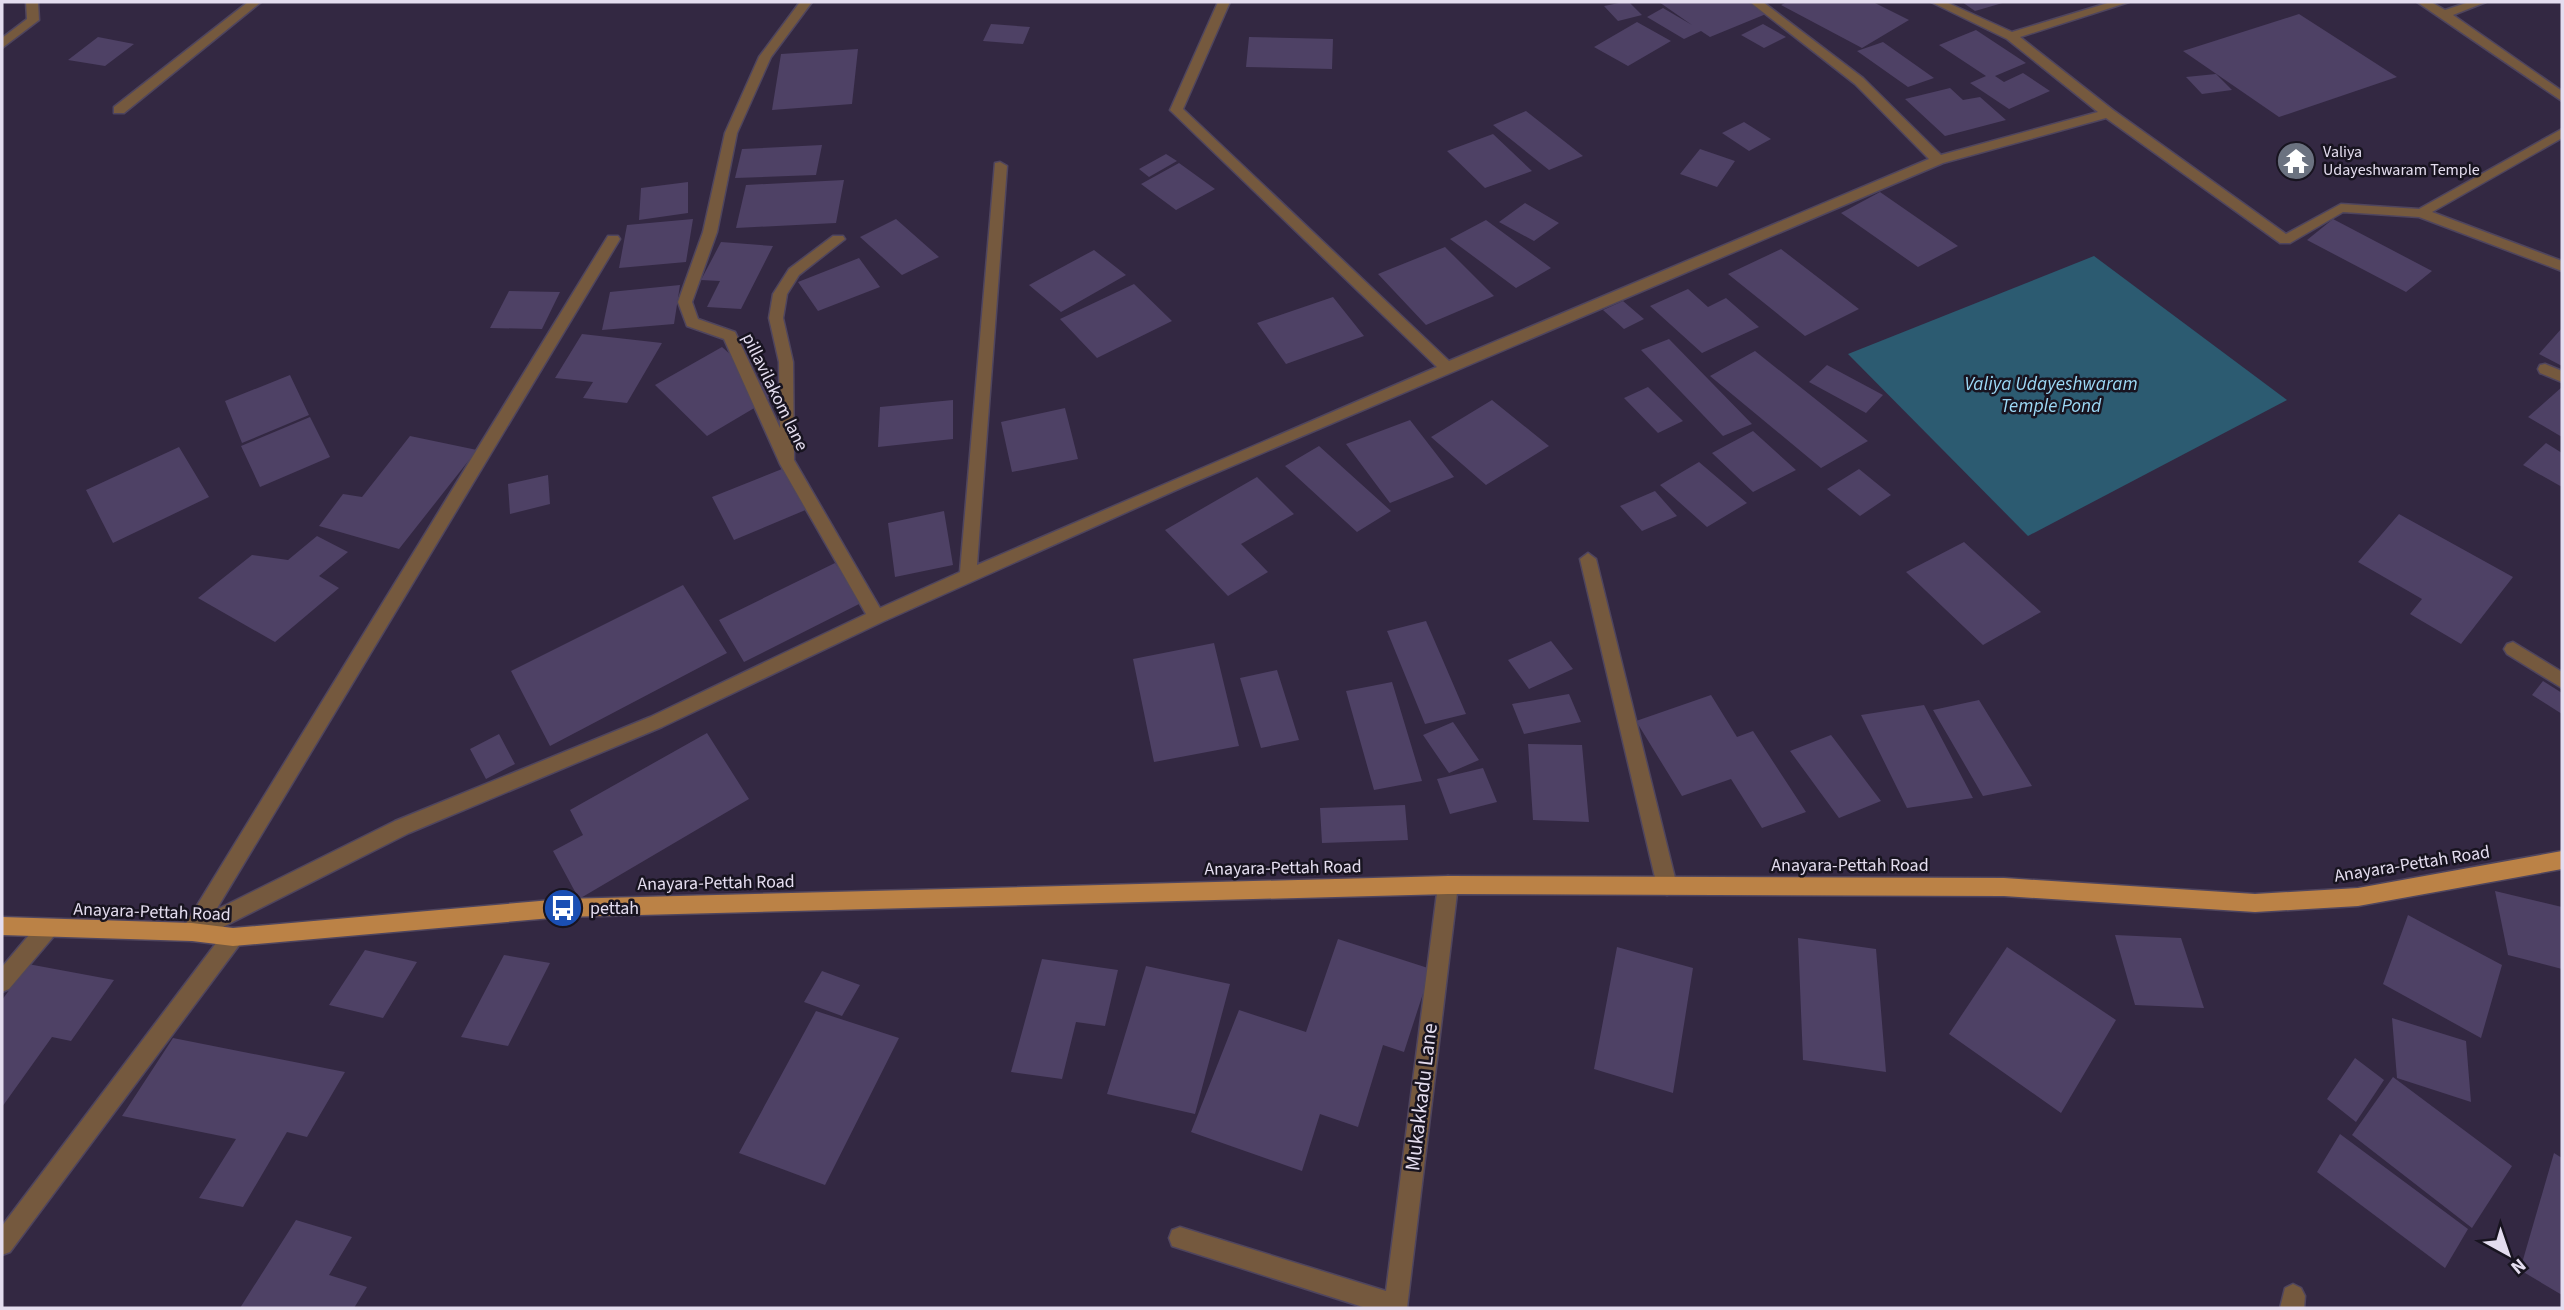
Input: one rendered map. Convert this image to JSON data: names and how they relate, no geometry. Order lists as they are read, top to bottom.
{
  "streets": {
    "main road": ["Anayara-Pettah Road"],
    "street": ["pillavilakom lane", "Mukakkadu Lane"]
  },
  "crossings": [
    ["Anayara-Pettah Road", "Mukakkadu Lane"]
  ],
  "water": ["Valiya Udayeshwaram Temple Pond"],
  "places": {
    "temple": ["Valiya Udayeshwaram Temple"],
    "bus stop": ["pettah"]
  },
  "north": "bottom right"
}
